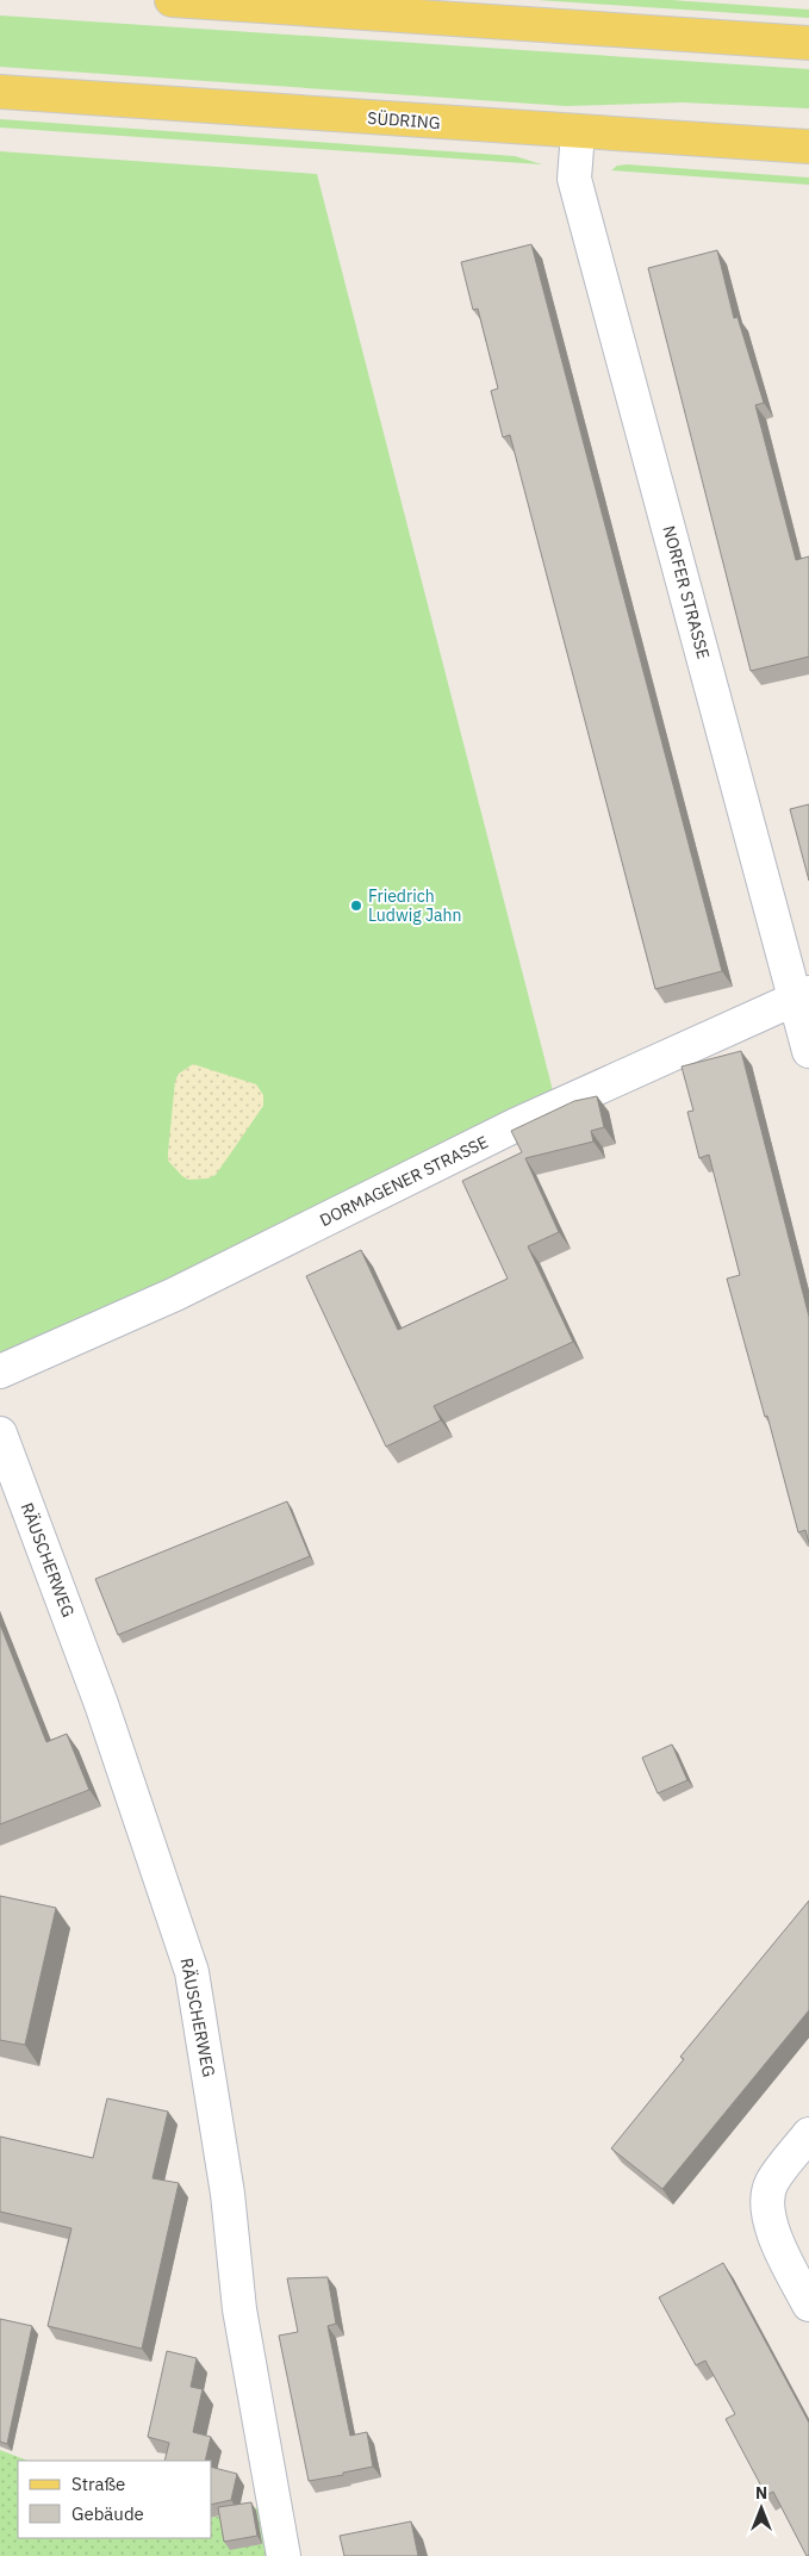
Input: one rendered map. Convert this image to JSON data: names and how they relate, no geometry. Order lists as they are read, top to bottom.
{
  "streets": {
    "main road": ["SÜDRING"],
    "street": ["NORFER STRASSE", "DORMAGENER STRASSE", "RÄUSCHERWEG"]
  },
  "crossings": [
    ["SÜDRING", "NORFER STRASSE"],
    ["NORFER STRASSE", "DORMAGENER STRASSE"]
  ],
  "places": ["Friedrich Ludwig Jahn"],
  "legend": ["Straße", "Gebäude"],
  "north": "top"
}
